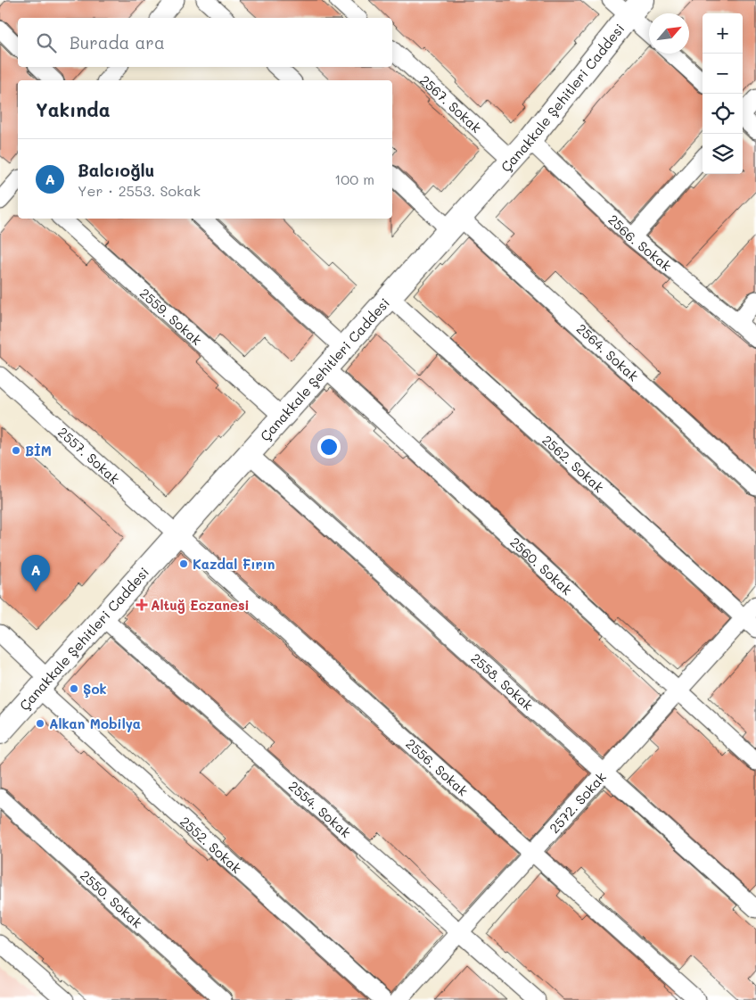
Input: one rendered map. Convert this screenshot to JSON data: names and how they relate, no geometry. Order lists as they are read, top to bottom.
{
  "streets": {
    "main road": ["Çanakkale Şehitleri Caddesi"],
    "street": [
      "2567. Sokak",
      "2566. Sokak",
      "2559. Sokak",
      "2564. Sokak",
      "2557. Sokak",
      "2562. Sokak",
      "2560. Sokak",
      "2558. Sokak",
      "2556. Sokak",
      "2572. Sokak",
      "2554. Sokak",
      "2552. Sokak",
      "2550. Sokak"
    ]
  },
  "crossings": [
    ["Çanakkale Şehitleri Caddesi", "2567. Sokak"],
    ["Çanakkale Şehitleri Caddesi", "2566. Sokak"],
    ["Çanakkale Şehitleri Caddesi", "2559. Sokak"],
    ["Çanakkale Şehitleri Caddesi", "2564. Sokak"],
    ["Çanakkale Şehitleri Caddesi", "2557. Sokak"],
    ["Çanakkale Şehitleri Caddesi", "2562. Sokak"],
    ["Çanakkale Şehitleri Caddesi", "2560. Sokak"],
    ["Çanakkale Şehitleri Caddesi", "2558. Sokak"],
    ["Çanakkale Şehitleri Caddesi", "2556. Sokak"],
    ["Çanakkale Şehitleri Caddesi", "2554. Sokak"],
    ["Çanakkale Şehitleri Caddesi", "2552. Sokak"],
    ["2557. Sokak", "2556. Sokak"],
    ["2562. Sokak", "2572. Sokak"],
    ["2560. Sokak", "2572. Sokak"],
    ["2558. Sokak", "2572. Sokak"],
    ["2556. Sokak", "2572. Sokak"],
    ["2572. Sokak", "2554. Sokak"]
  ],
  "places": {
    "other": [
      "BİM",
      "Kazdal Fırın",
      "Şok",
      "Alkan Mobilya"
    ],
    "health": ["Altuğ Eczanesi"]
  },
  "north": "top right",
  "page": {
    "map_buttons": ["+", "−"],
    "search": "Burada ara",
    "heading": "Yakında",
    "list": [
      {
        "mark": "A",
        "name": "Balcıoğlu",
        "note": "Yer · 2553. Sokak",
        "value": "100 m"
      }
    ],
    "pins": "A"
  }
}
